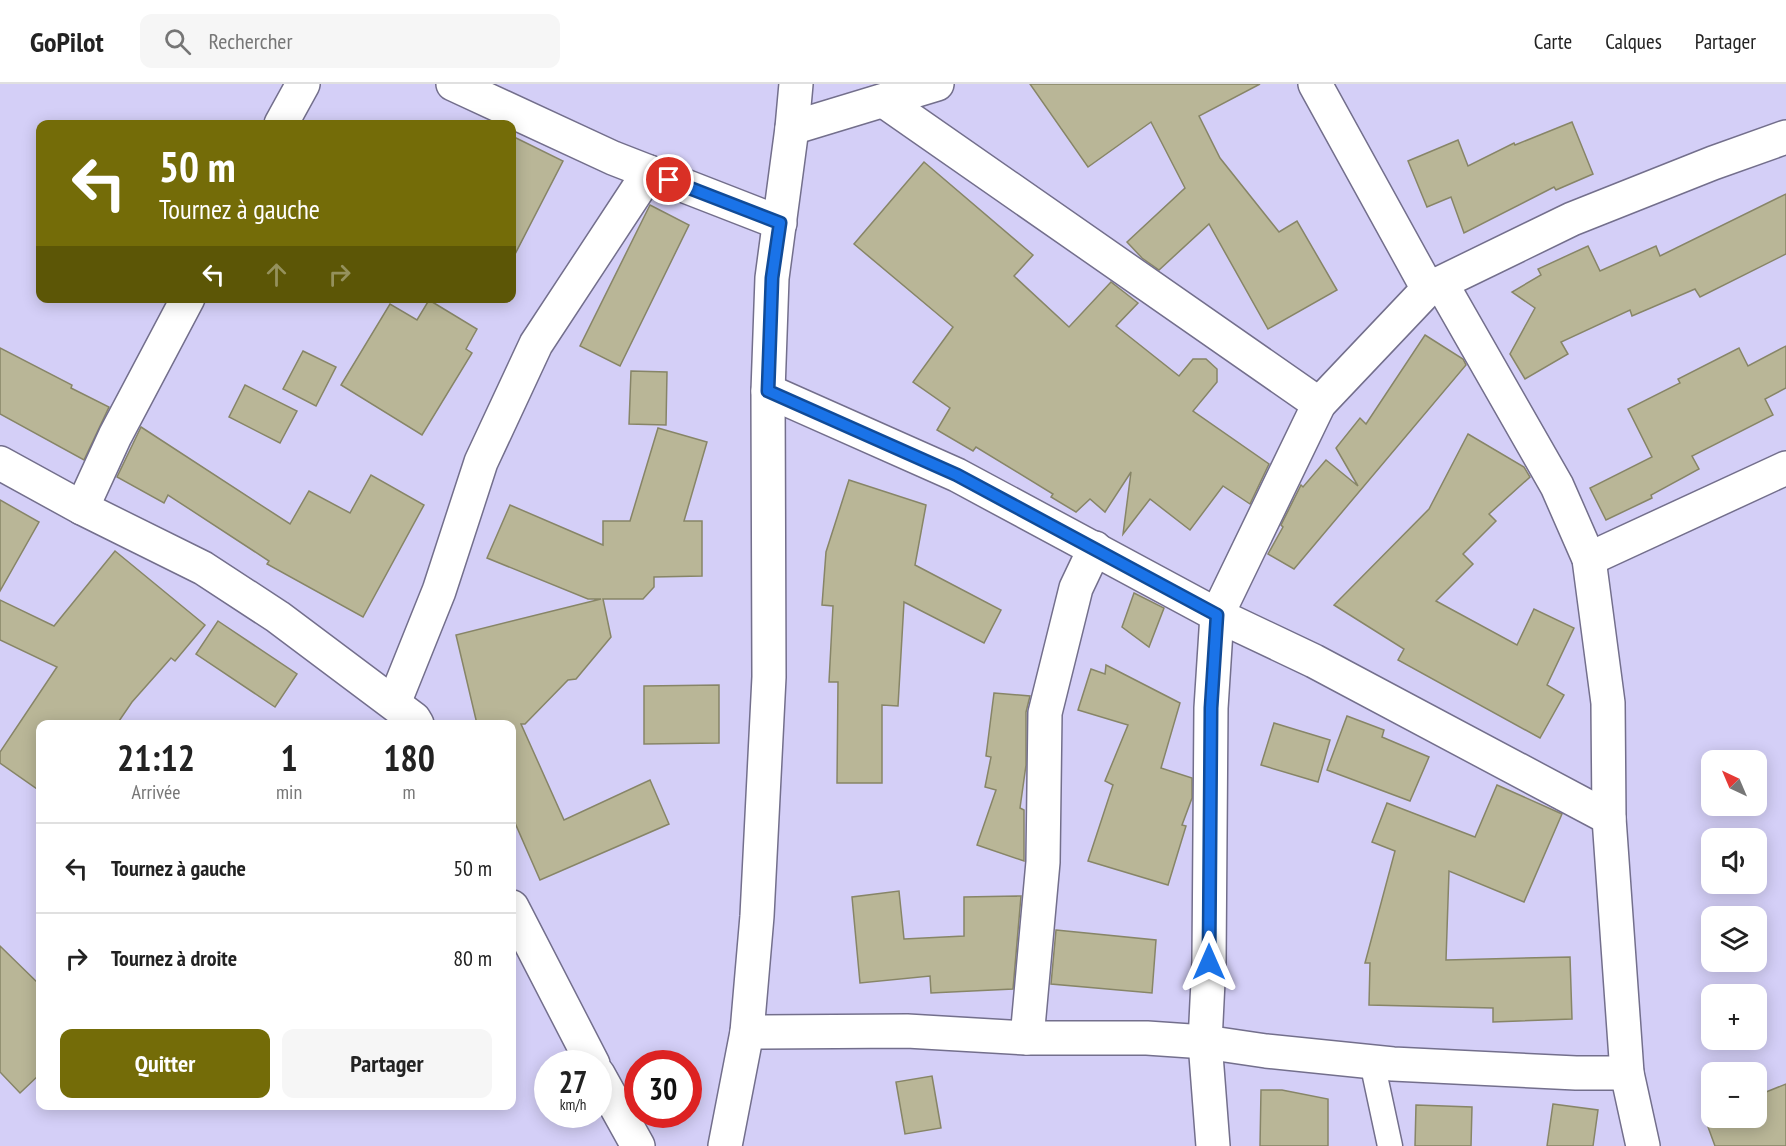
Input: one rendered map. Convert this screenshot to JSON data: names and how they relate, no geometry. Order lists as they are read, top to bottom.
{
  "north": "top left",
  "page": {
    "header": "GoPilot",
    "search": "Rechercher",
    "nav": ["Carte", "Calques", "Partager"],
    "turn": ["50 m", "Tournez à gauche"],
    "eta": [
      "21:12",
      "Arrivée",
      "1",
      "min",
      "180",
      "m"
    ],
    "map_buttons": ["+", "−"],
    "list": [
      {
        "name": "Tournez à gauche",
        "value": "50 m"
      },
      {
        "name": "Tournez à droite",
        "value": "80 m"
      }
    ],
    "buttons": ["Quitter", "Partager"],
    "speed": "27 km/h",
    "limit": "30"
  }
}
